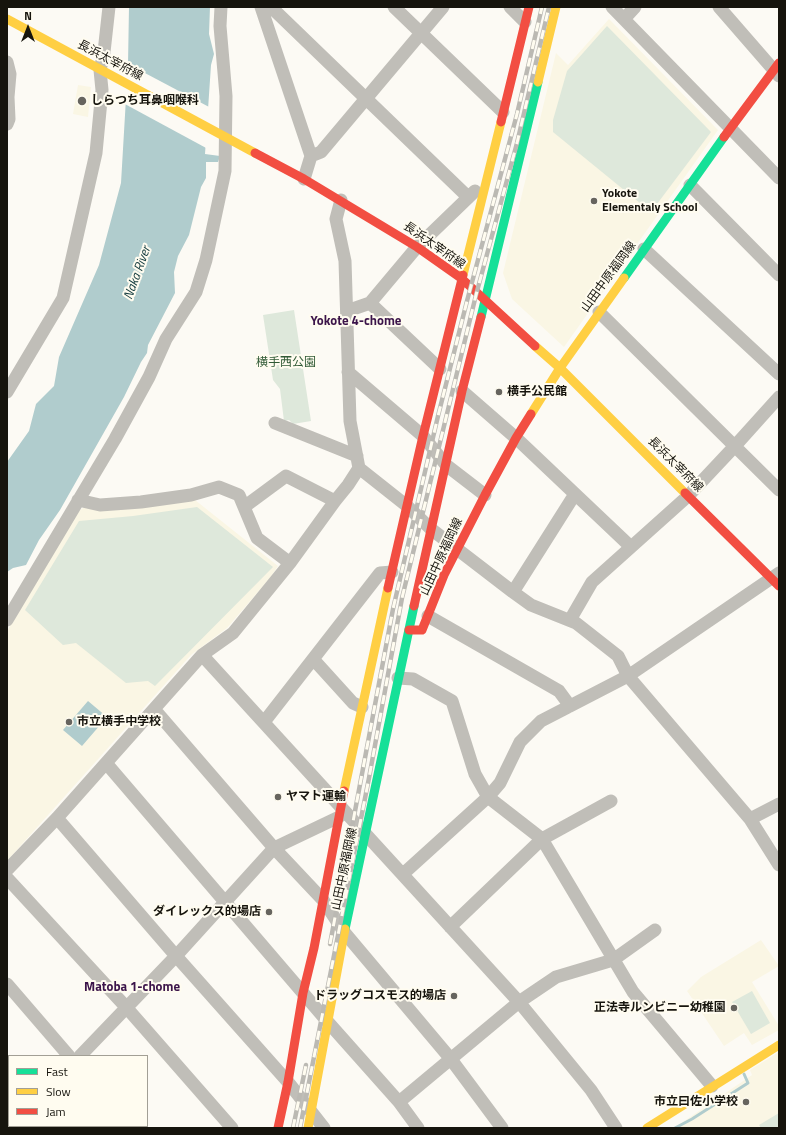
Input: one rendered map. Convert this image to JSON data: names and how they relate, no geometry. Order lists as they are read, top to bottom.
{
  "streets": {
    "street": ["長浜太宰府線", "山田中原福岡線"]
  },
  "crossings": [
    ["長浜太宰府線", "山田中原福岡線"]
  ],
  "districts": ["Yokote 4-chome", "Matoba 1-chome"],
  "water": ["Naka River"],
  "parks": ["横手西公園"],
  "places": [
    "しらつち耳鼻咽喉科",
    "Yokote Elementaly School",
    "横手公民館",
    "市立横手中学校",
    "ヤマト運輸",
    "ダイレックス的場店",
    "ドラッグコスモス的場店",
    "正法寺ルンビニー幼稚園",
    "市立曰佐小学校"
  ],
  "legend": ["Fast", "Slow", "Jam"],
  "north": "top"
}
